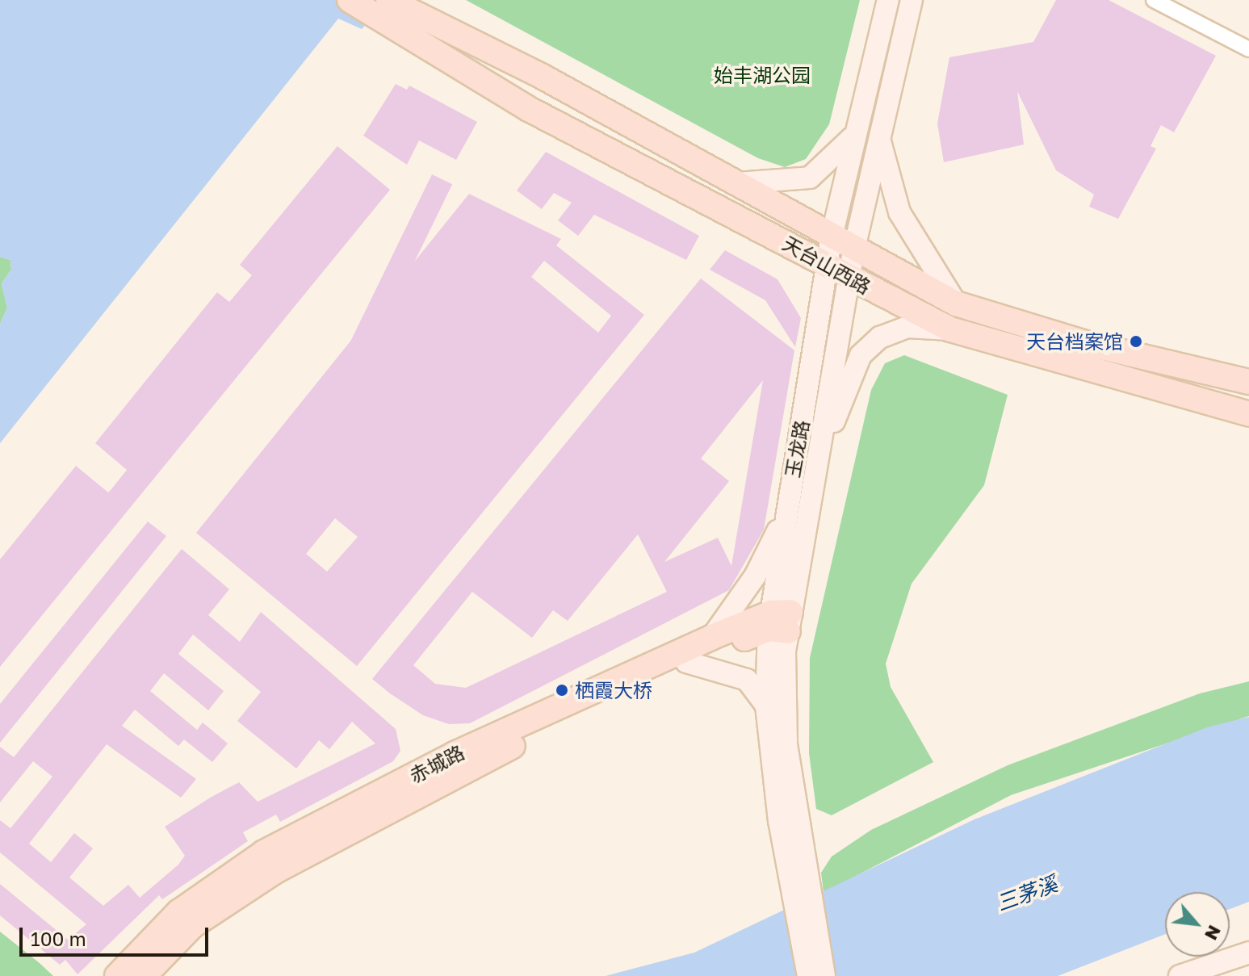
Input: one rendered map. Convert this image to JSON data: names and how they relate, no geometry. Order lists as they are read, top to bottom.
{
  "streets": {
    "main road": ["天台山西路", "玉龙路", "赤城路"]
  },
  "crossings": [
    ["天台山西路", "玉龙路"],
    ["玉龙路", "赤城路"]
  ],
  "water": ["三茅溪"],
  "parks": ["始丰湖公园"],
  "places": ["天台档案馆", "栖霞大桥"],
  "scale_bar": "100 m",
  "north": "bottom right"
}
